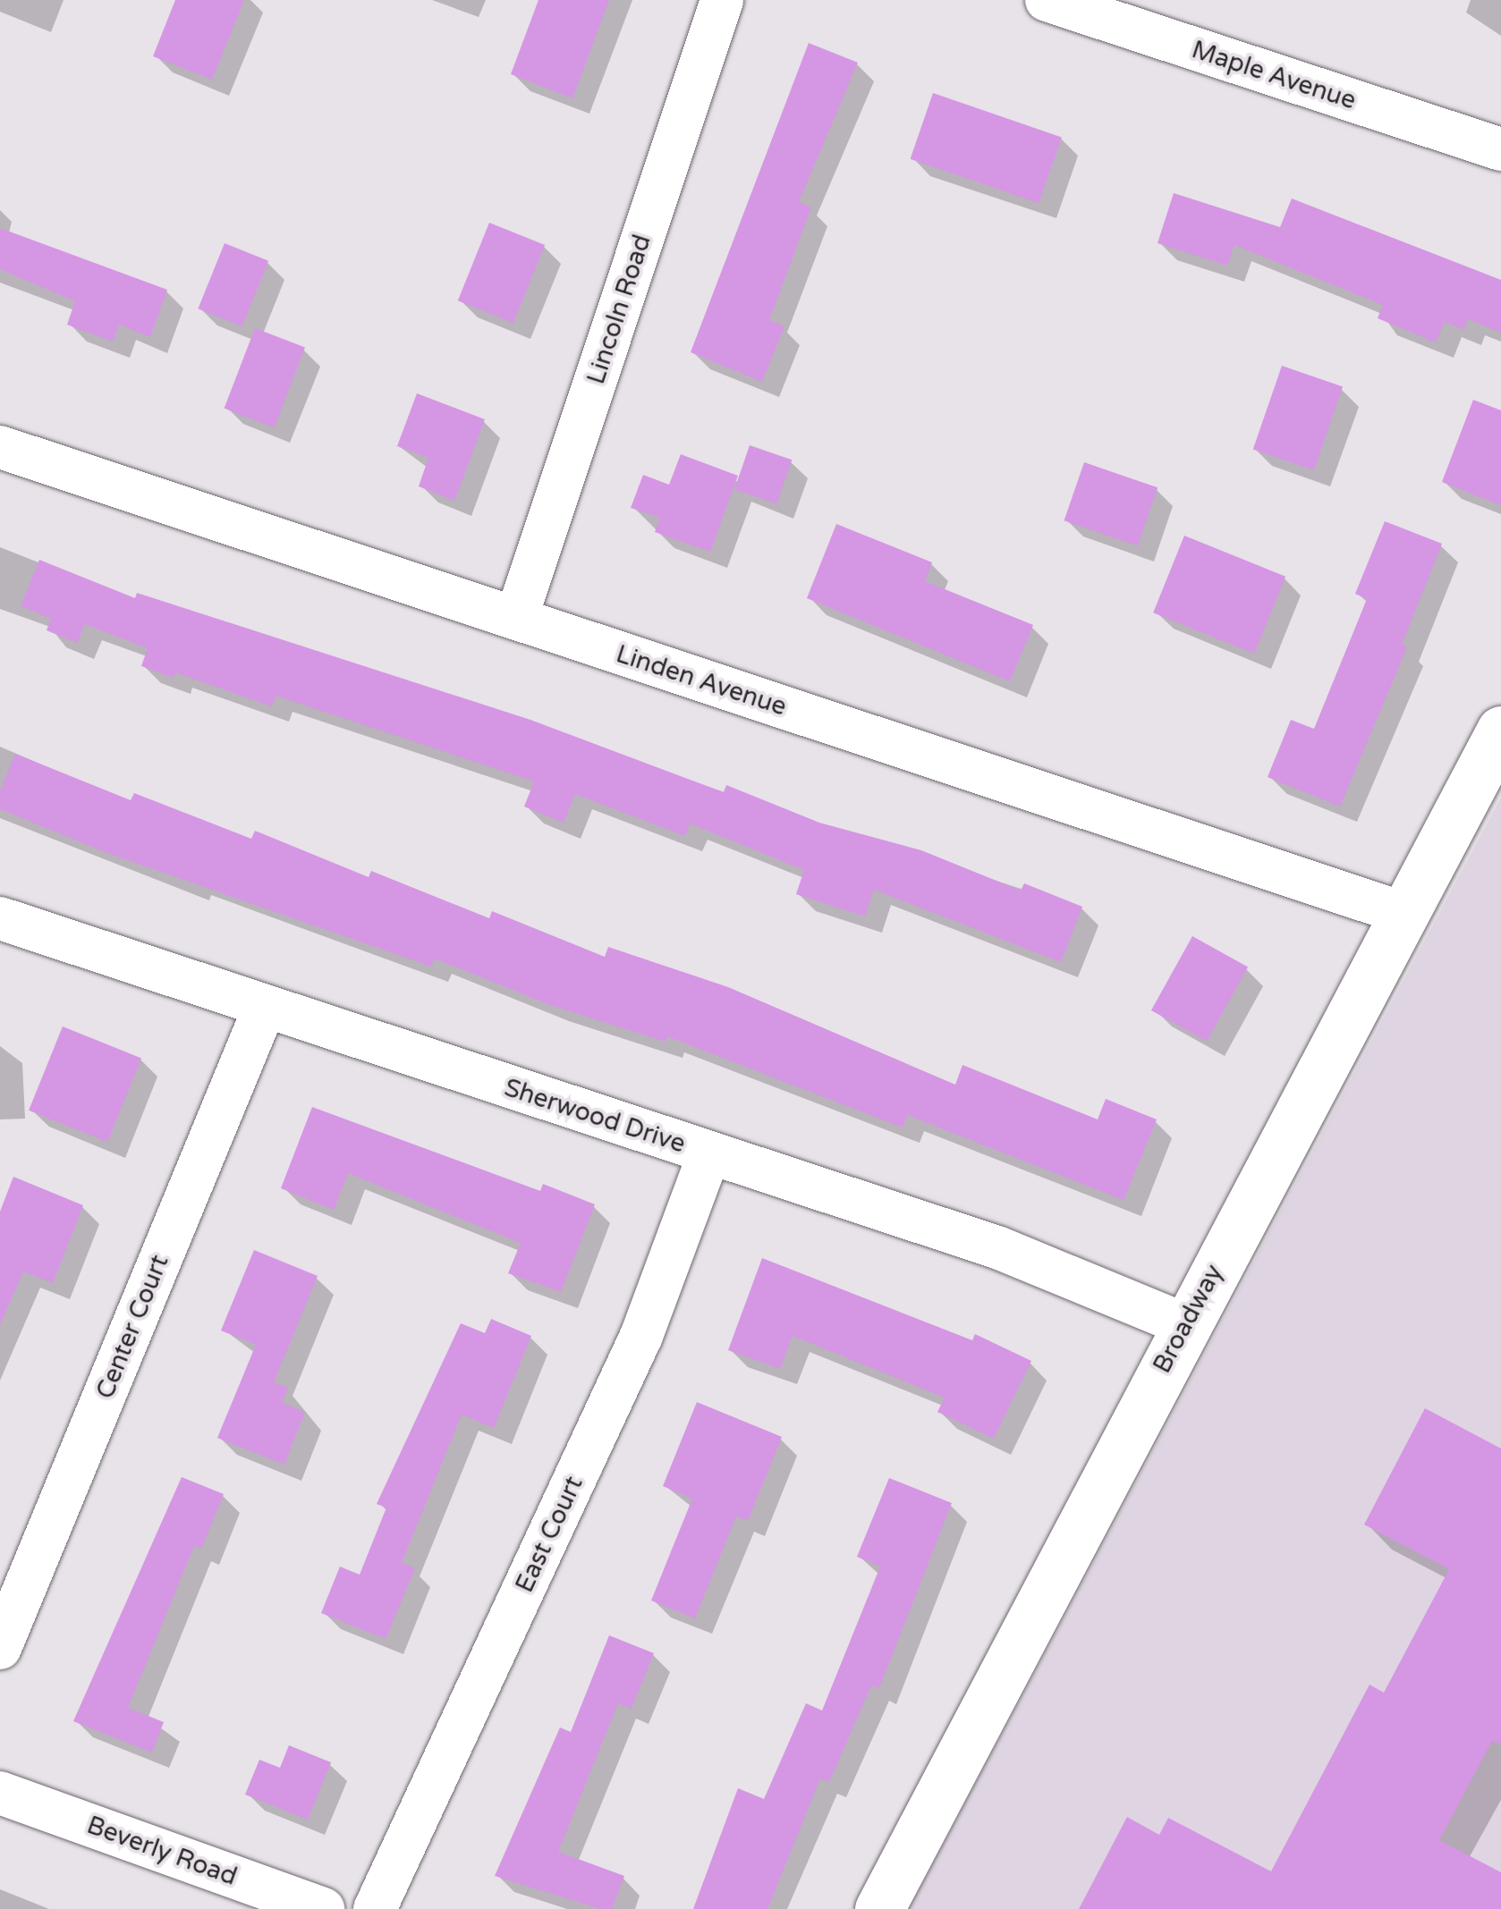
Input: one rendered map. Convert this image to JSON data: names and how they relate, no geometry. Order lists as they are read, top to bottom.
{
  "streets": {
    "main road": ["Broadway"],
    "street": [
      "Maple Avenue",
      "Lincoln Road",
      "Linden Avenue",
      "Sherwood Drive",
      "Center Court",
      "East Court",
      "Beverly Road"
    ]
  },
  "crossings": [
    ["Lincoln Road", "Linden Avenue"],
    ["Linden Avenue", "Broadway"],
    ["Sherwood Drive", "Broadway"],
    ["Sherwood Drive", "Center Court"],
    ["Sherwood Drive", "East Court"]
  ]
}
